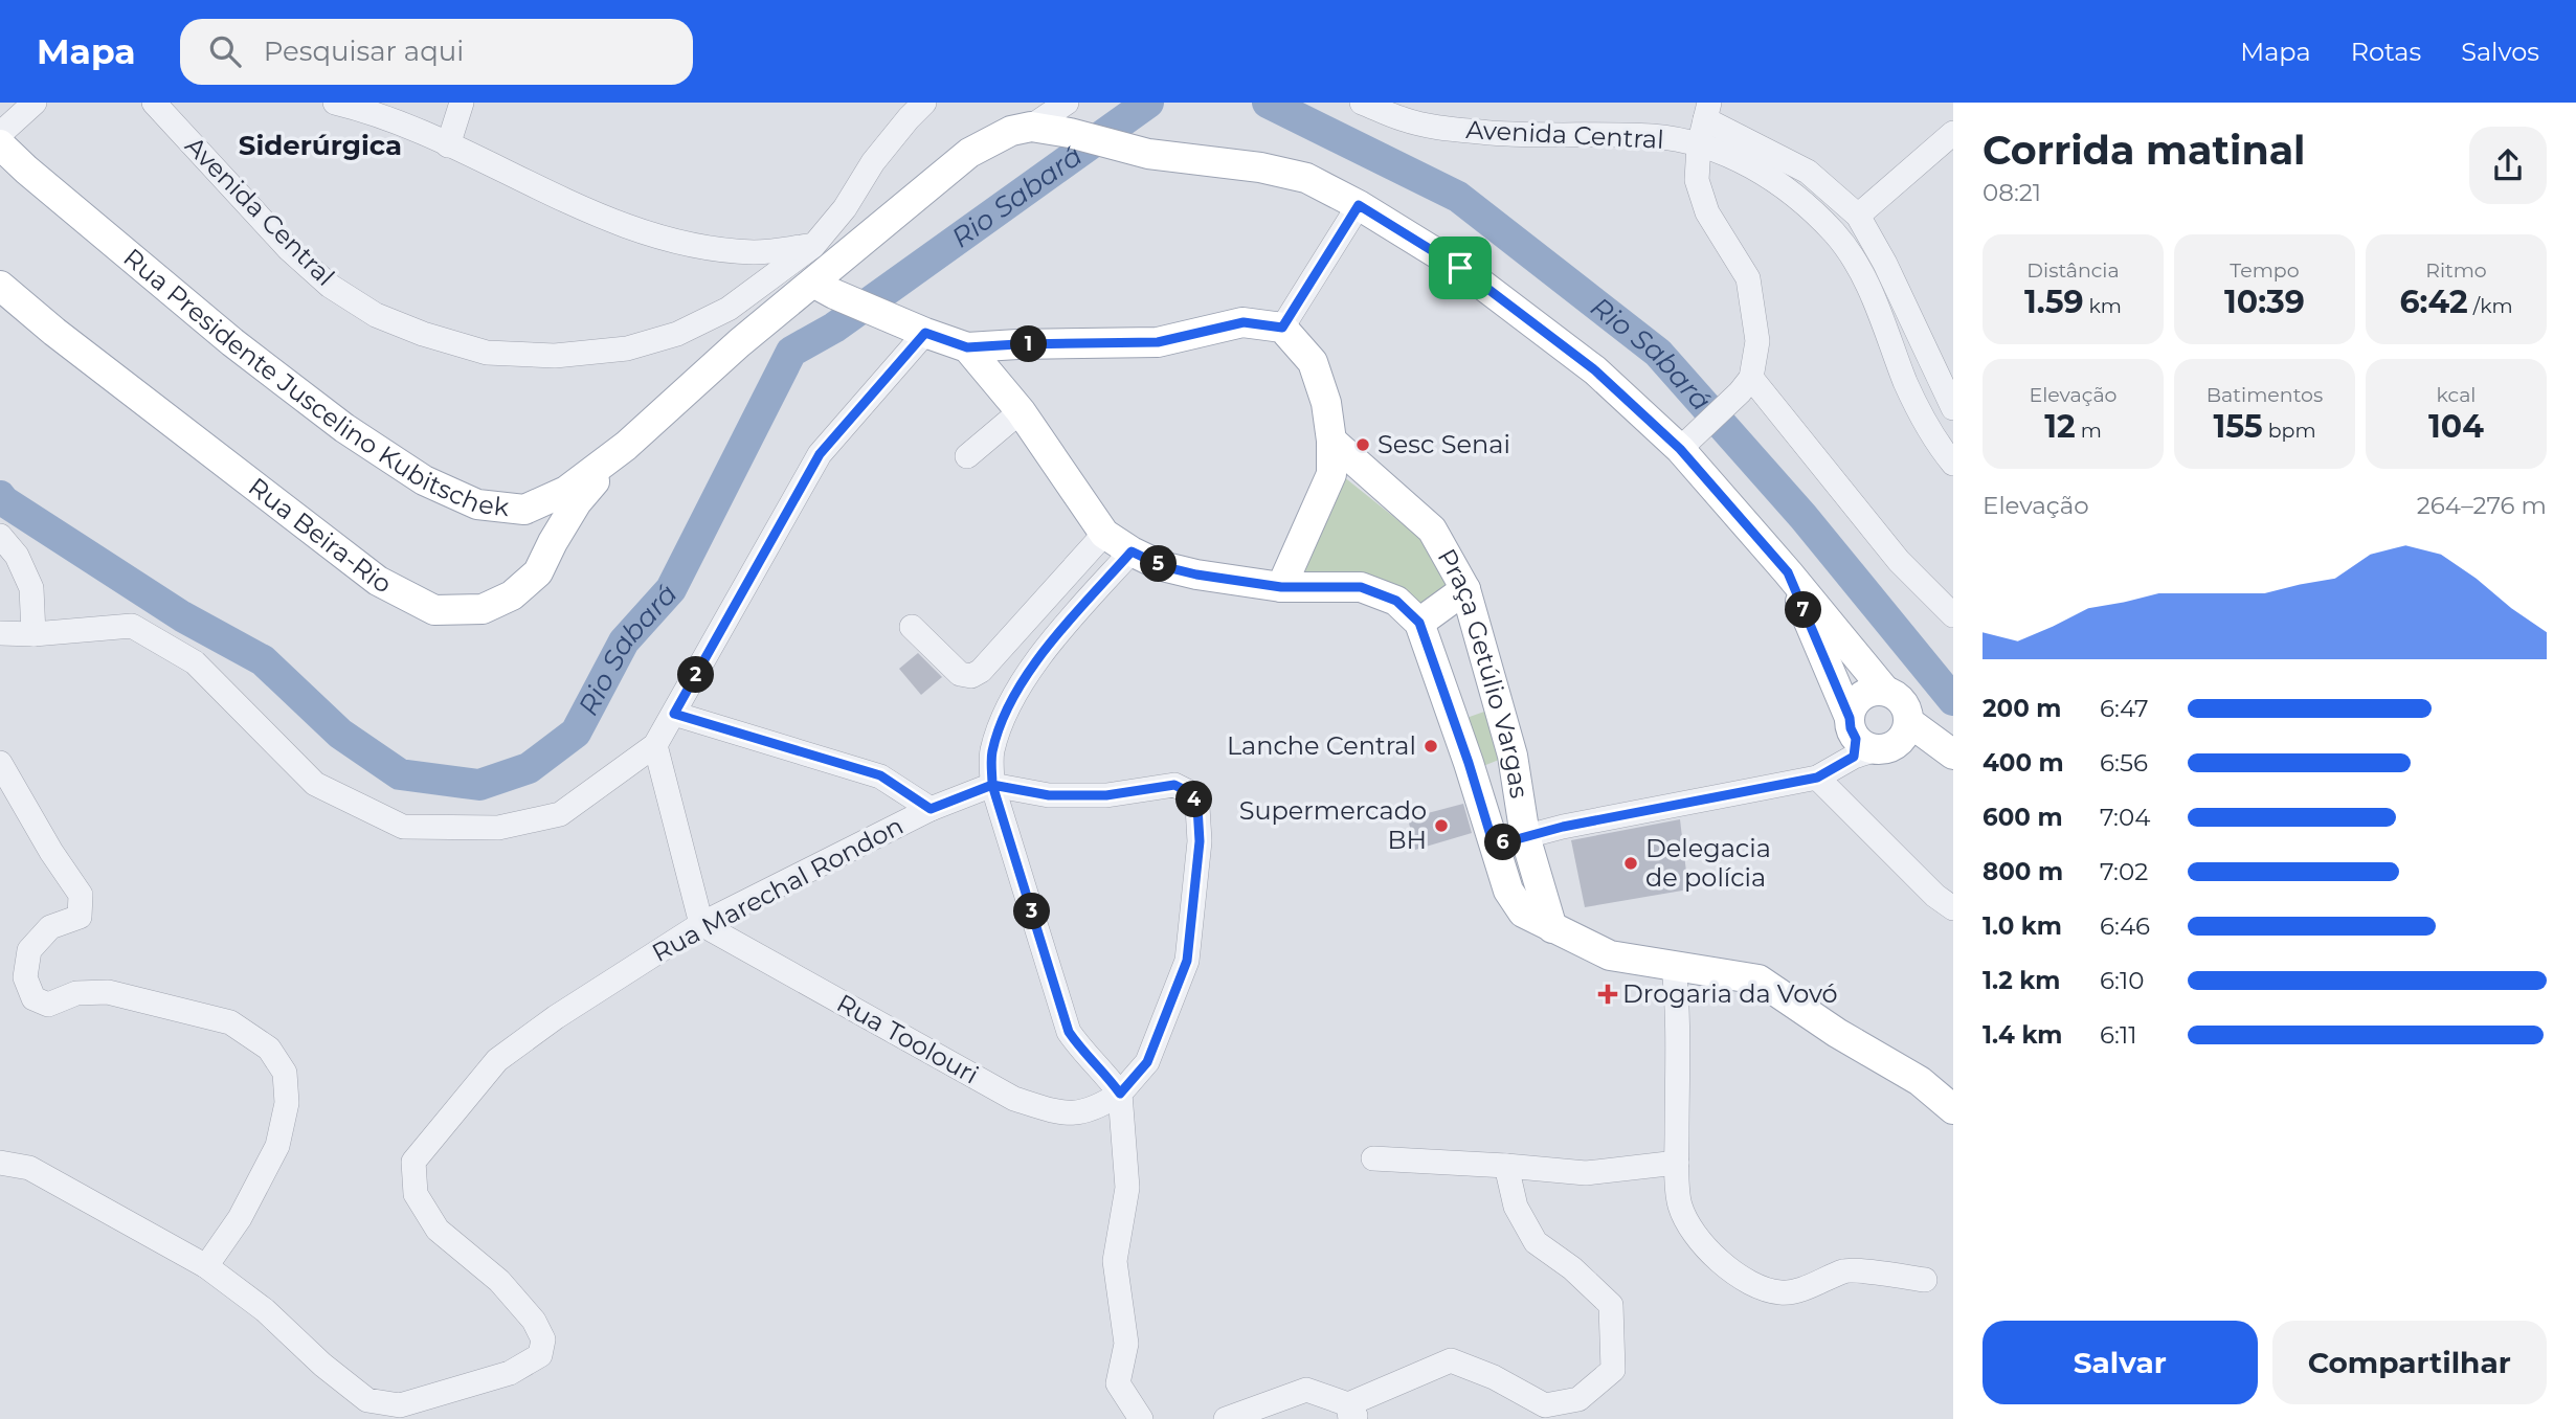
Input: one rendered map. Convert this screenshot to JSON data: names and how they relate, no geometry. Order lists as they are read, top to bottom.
{
  "streets": {
    "main road": ["Rua Presidente Juscelino Kubitschek", "Rua Beira-Rio", "Praça Getúlio Vargas"],
    "street": ["Avenida Central", "Rua Marechal Rondon", "Rua Toolouri"]
  },
  "crossings": [
    ["Rua Presidente Juscelino Kubitschek", "Rua Beira-Rio"],
    ["Rua Marechal Rondon", "Rua Toolouri"]
  ],
  "districts": ["Siderúrgica"],
  "water": ["Rio Sabará"],
  "places": {
    "other": [
      "Sesc Senai",
      "Lanche Central",
      "Supermercado BH",
      "Delegacia de polícia"
    ],
    "health": ["Drogaria da Vovó"]
  },
  "page": {
    "header": "Mapa",
    "search": "Pesquisar aqui",
    "nav": ["Mapa", "Rotas", "Salvos"],
    "heading": ["Corrida matinal", "08:21"],
    "stats": [
      ["Distância", "1.59 km"],
      ["Tempo", "10:39"],
      ["Ritmo", "6:42 /km"],
      ["Elevação", "12 m"],
      ["Batimentos", "155 bpm"],
      ["kcal", "104"]
    ],
    "pins": [
      "1",
      "5",
      "7",
      "2",
      "4",
      "6",
      "3"
    ],
    "chart": ["Elevação", "264–276 m"],
    "list": [
      {
        "name": "200 m",
        "note": "6:47"
      },
      {
        "name": "400 m",
        "note": "6:56"
      },
      {
        "name": "600 m",
        "note": "7:04"
      },
      {
        "name": "800 m",
        "note": "7:02"
      },
      {
        "name": "1.0 km",
        "note": "6:46"
      },
      {
        "name": "1.2 km",
        "note": "6:10"
      },
      {
        "name": "1.4 km",
        "note": "6:11"
      }
    ],
    "buttons": ["Salvar", "Compartilhar"]
  }
}
